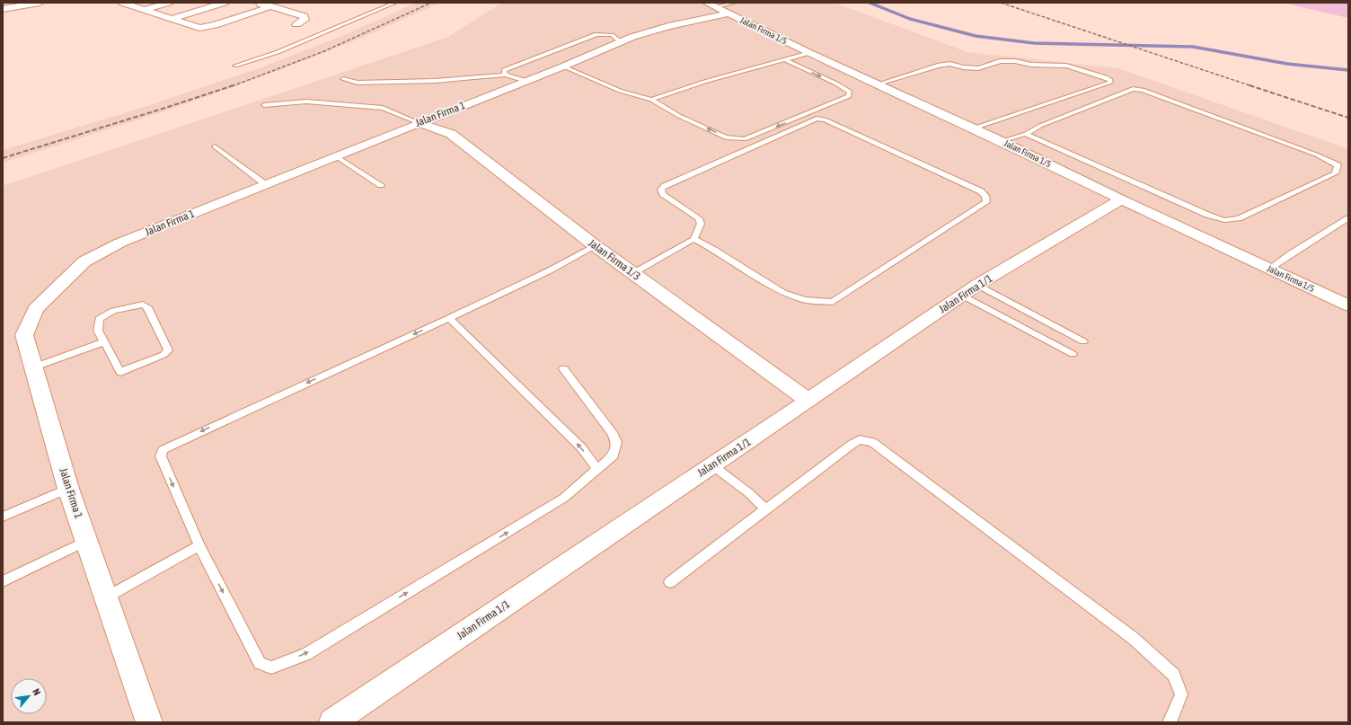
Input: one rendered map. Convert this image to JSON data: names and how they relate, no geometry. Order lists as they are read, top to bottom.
{
  "streets": {
    "street": [
      "Jalan Firma 1/5",
      "Jalan Firma 1",
      "Jalan Firma 1/3",
      "Jalan Firma 1/1"
    ]
  },
  "crossings": [
    ["Jalan Firma 1/5", "Jalan Firma 1"],
    ["Jalan Firma 1/5", "Jalan Firma 1/1"],
    ["Jalan Firma 1", "Jalan Firma 1/3"],
    ["Jalan Firma 1/3", "Jalan Firma 1/1"]
  ],
  "north": "top right"
}
